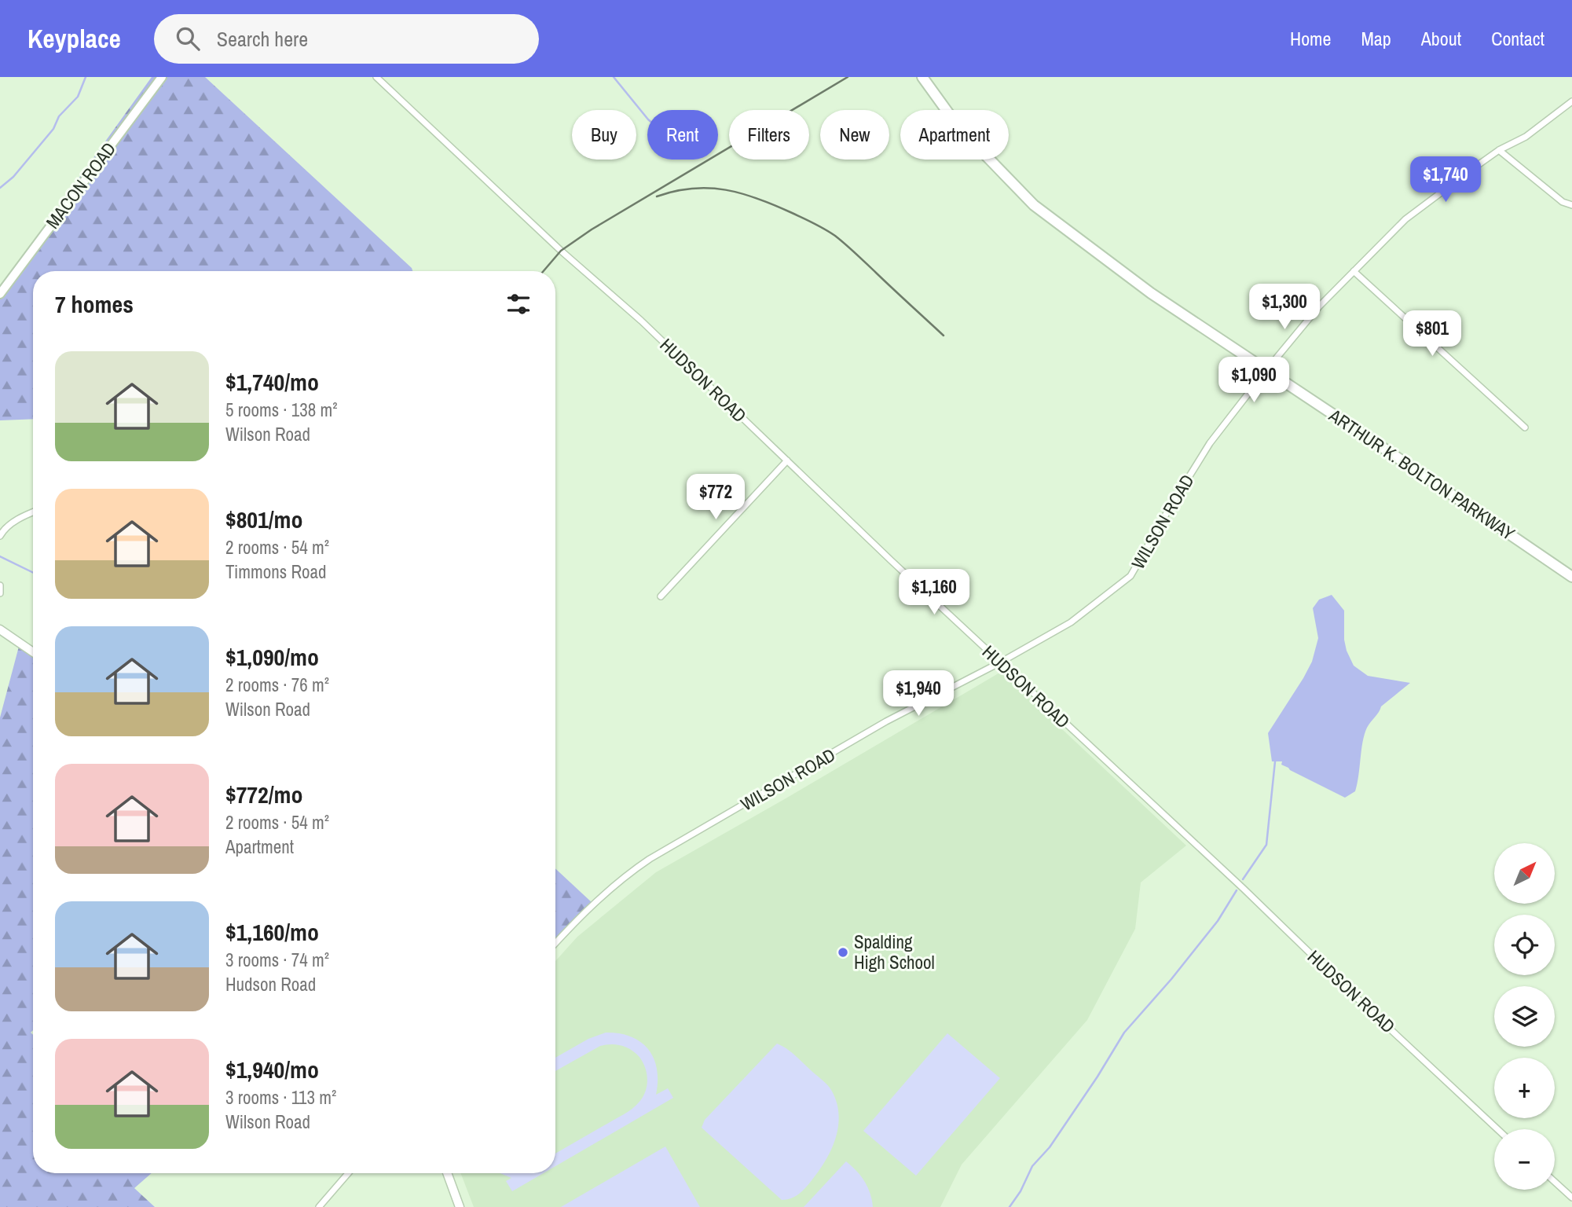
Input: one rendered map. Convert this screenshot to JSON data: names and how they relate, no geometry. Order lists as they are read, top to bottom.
{
  "streets": {
    "main road": ["MACON ROAD", "ARTHUR K. BOLTON PARKWAY"],
    "street": ["HUDSON ROAD", "WILSON ROAD"]
  },
  "crossings": [
    ["HUDSON ROAD", "WILSON ROAD"],
    ["ARTHUR K. BOLTON PARKWAY", "WILSON ROAD"]
  ],
  "places": ["Spalding High School"],
  "north": "top right",
  "page": {
    "header": "Keyplace",
    "search": "Search here",
    "nav": [
      "Home",
      "Map",
      "About",
      "Contact"
    ],
    "chip": [
      "Buy",
      "Rent",
      "Filters",
      "New",
      "Apartment"
    ],
    "price": [
      "$1,740",
      "$1,300",
      "$801",
      "$1,090",
      "$772",
      "$1,160",
      "$1,940"
    ],
    "heading": "7 homes",
    "list": [
      {
        "name": "$1,740/mo",
        "note": "5 rooms · 138 m² · Wilson Road"
      },
      {
        "name": "$801/mo",
        "note": "2 rooms · 54 m² · Timmons Road"
      },
      {
        "name": "$1,090/mo",
        "note": "2 rooms · 76 m² · Wilson Road"
      },
      {
        "name": "$772/mo",
        "note": "2 rooms · 54 m² · Apartment"
      },
      {
        "name": "$1,160/mo",
        "note": "3 rooms · 74 m² · Hudson Road"
      },
      {
        "name": "$1,940/mo",
        "note": "3 rooms · 113 m² · Wilson Road"
      }
    ],
    "map_buttons": ["+", "−"]
  }
}
